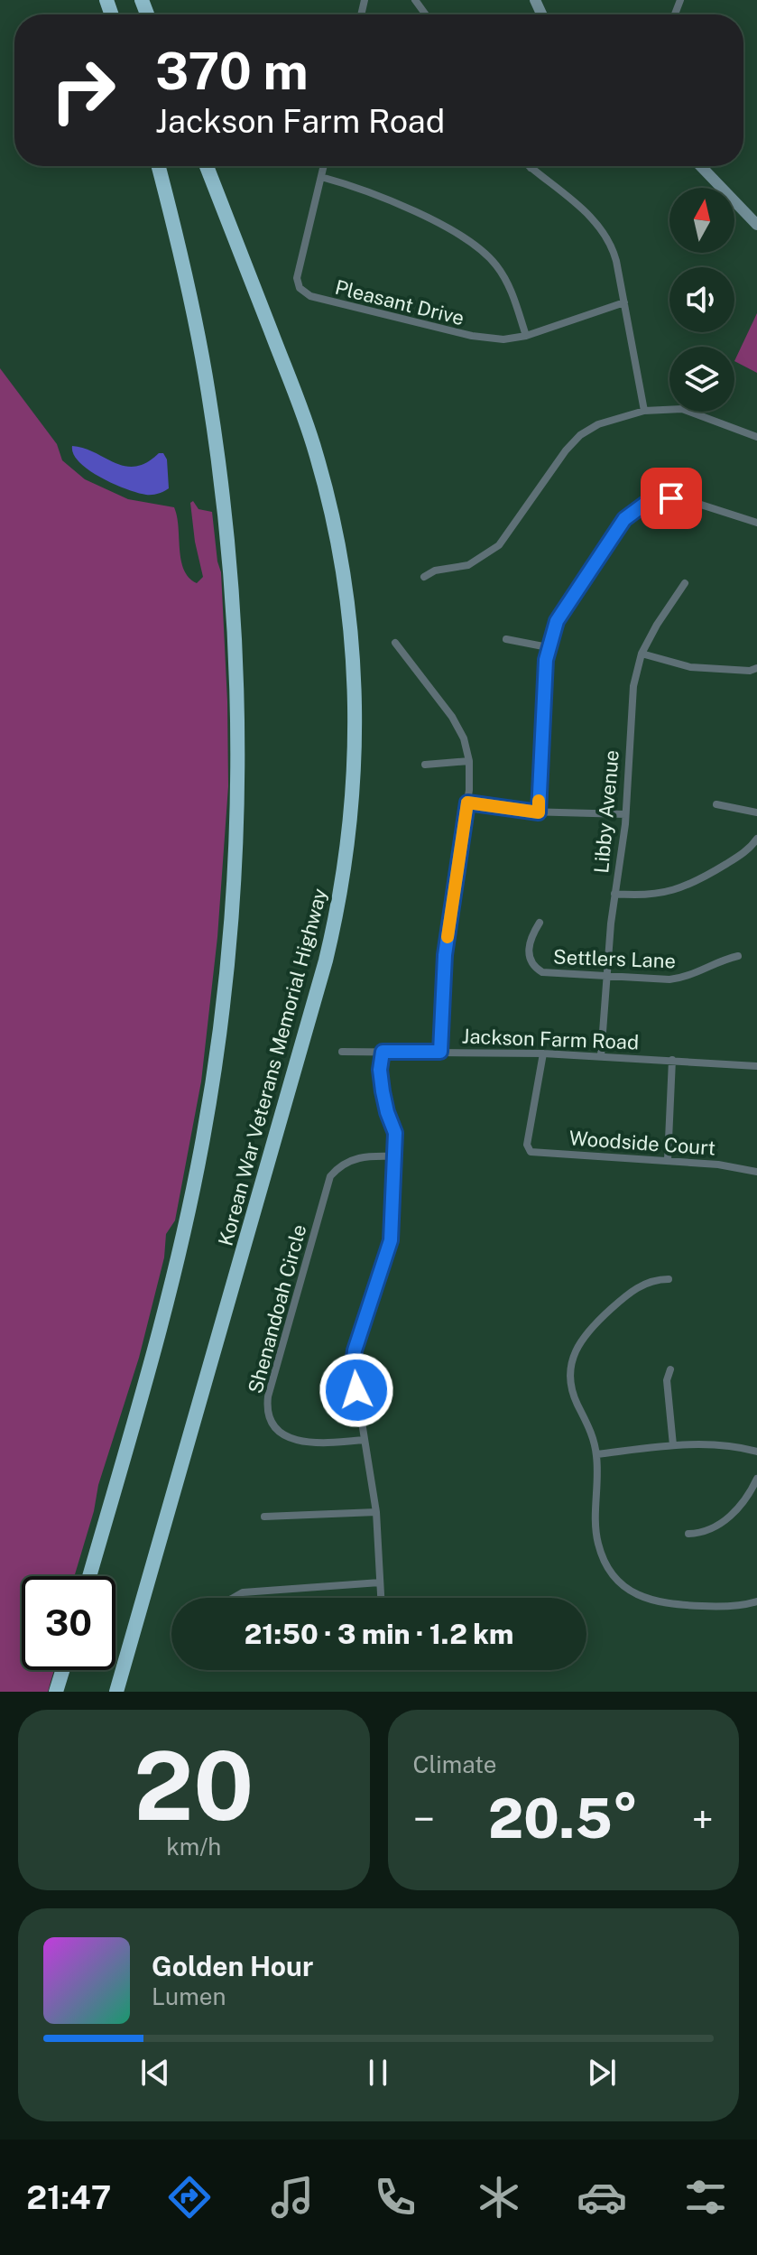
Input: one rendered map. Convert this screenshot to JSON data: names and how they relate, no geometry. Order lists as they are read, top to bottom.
{
  "streets": {
    "highway": ["Korean War Veterans Memorial Highway"],
    "street": [
      "Pleasant Drive",
      "Libby Avenue",
      "Settlers Lane",
      "Jackson Farm Road",
      "Woodside Court",
      "Shenandoah Circle"
    ]
  },
  "crossings": [
    ["Libby Avenue", "Settlers Lane"],
    ["Libby Avenue", "Jackson Farm Road"],
    ["Jackson Farm Road", "Woodside Court"]
  ],
  "north": "top",
  "page": {
    "turn": ["370 m", "Jackson Farm Road"],
    "limit": "30",
    "trip": "21:50 · 3 min · 1.2 km",
    "tile": [
      ["20", "km/h"],
      "Climate"
    ],
    "heat": ["−", "20.5°", "+"],
    "song": ["Golden Hour", "Lumen"],
    "tabs": "21:47"
  }
}
